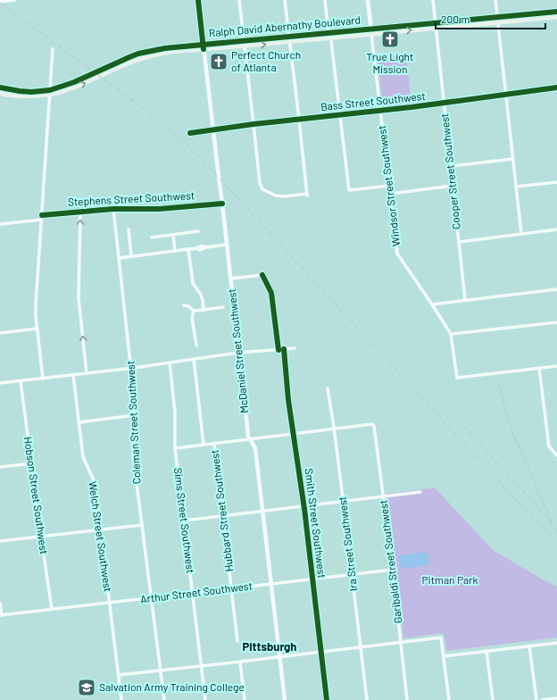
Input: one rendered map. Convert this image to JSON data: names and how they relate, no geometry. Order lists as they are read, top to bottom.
{
  "streets": {
    "main road": ["Ralph David Abernathy Boulevard"],
    "street": [
      "Bass Street Southwest",
      "Cooper Street Southwest",
      "Windsor Street Southwest",
      "Stephens Street Southwest",
      "McDaniel Street Southwest",
      "Coleman Street Southwest",
      "Hobson Street Southwest",
      "Hubbard Street Southwest",
      "Sims Street Southwest",
      "Smith Street Southwest",
      "Welch Street Southwest",
      "Ira Street Southwest",
      "Garibaldi Street Southwest",
      "Arthur Street Southwest"
    ]
  },
  "crossings": [
    ["Ralph David Abernathy Boulevard", "Cooper Street Southwest"],
    ["Ralph David Abernathy Boulevard", "Windsor Street Southwest"],
    ["Ralph David Abernathy Boulevard", "McDaniel Street Southwest"],
    ["Bass Street Southwest", "Cooper Street Southwest"],
    ["Bass Street Southwest", "Windsor Street Southwest"],
    ["Bass Street Southwest", "McDaniel Street Southwest"],
    ["Stephens Street Southwest", "McDaniel Street Southwest"],
    ["Stephens Street Southwest", "Coleman Street Southwest"],
    ["McDaniel Street Southwest", "Arthur Street Southwest"],
    ["Coleman Street Southwest", "Arthur Street Southwest"],
    ["Hobson Street Southwest", "Arthur Street Southwest"],
    ["Hubbard Street Southwest", "Arthur Street Southwest"],
    ["Sims Street Southwest", "Arthur Street Southwest"],
    ["Smith Street Southwest", "Arthur Street Southwest"],
    ["Welch Street Southwest", "Arthur Street Southwest"],
    ["Ira Street Southwest", "Garibaldi Street Southwest"],
    ["Ira Street Southwest", "Arthur Street Southwest"],
    ["Garibaldi Street Southwest", "Arthur Street Southwest"]
  ],
  "districts": ["Pittsburgh"],
  "parks": ["Pitman Park"],
  "places": {
    "church": ["True Light Mission", "Perfect Church of Atlanta"],
    "school or university": ["Salvation Army Training College"]
  },
  "scale_bar": "200 m"
}
